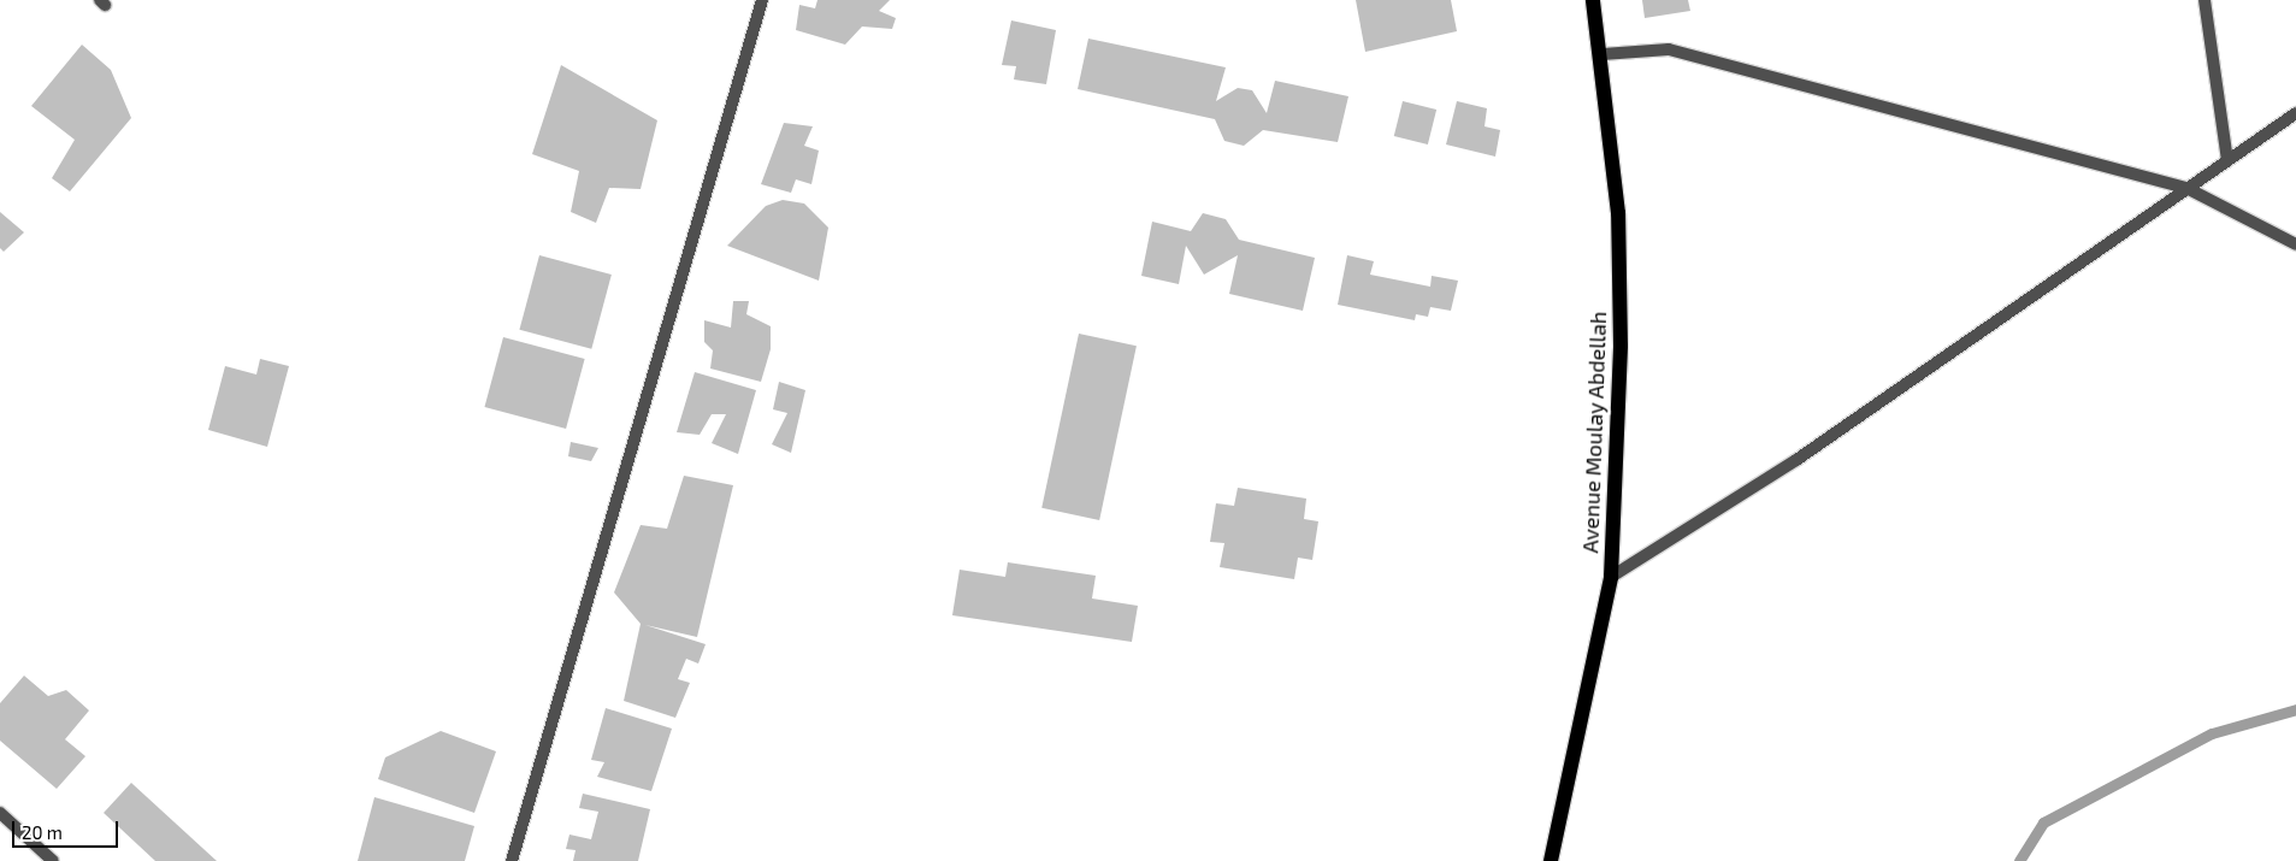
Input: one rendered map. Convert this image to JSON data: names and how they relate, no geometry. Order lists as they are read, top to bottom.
{
  "streets": {
    "main road": ["Avenue Moulay Abdellah"]
  },
  "scale_bar": "20 m"
}
